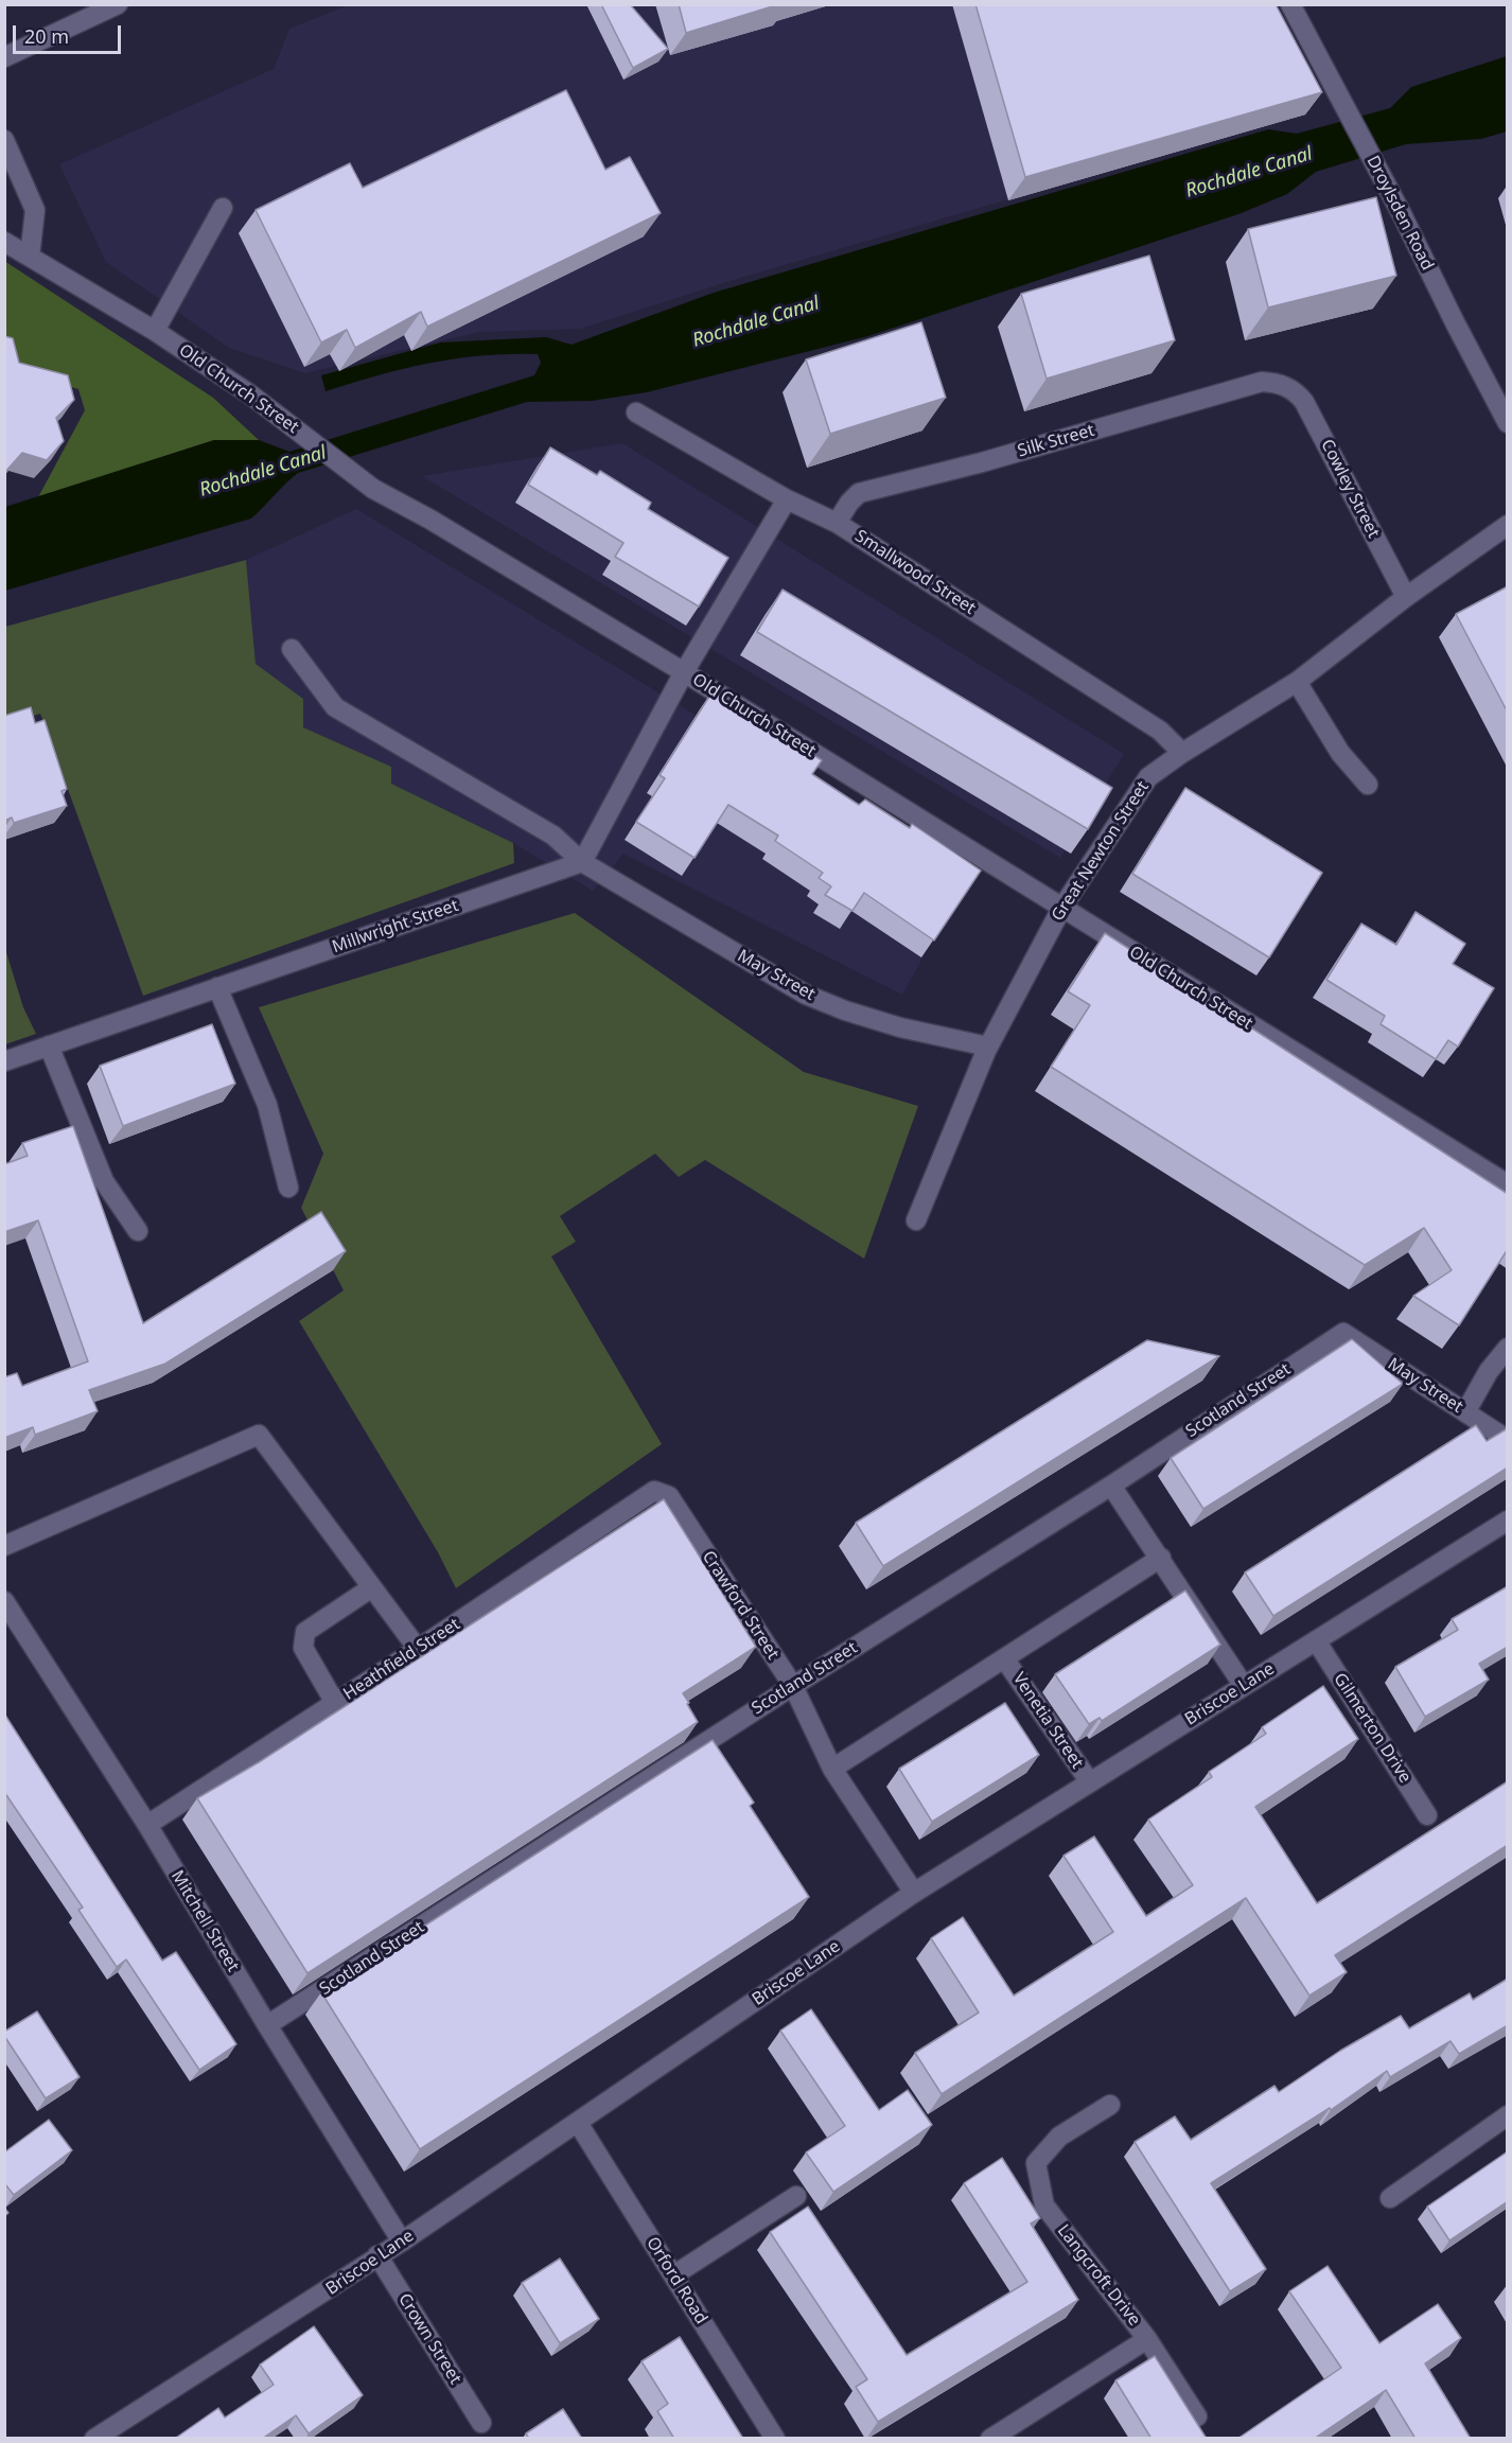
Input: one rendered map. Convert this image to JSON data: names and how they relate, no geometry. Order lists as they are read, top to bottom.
{
  "streets": {
    "street": [
      "Droylsden Road",
      "Old Church Street",
      "Silk Street",
      "Cowley Street",
      "Smallwood Street",
      "Great Newton Street",
      "Millwright Street",
      "May Street",
      "Scotland Street",
      "Crawford Street",
      "Heathfield Street",
      "Briscoe Lane",
      "Venetia Street",
      "Gilmerton Drive",
      "Mitchell Street",
      "Langcroft Drive",
      "Orford Road",
      "Crown Street"
    ]
  },
  "crossings": [
    ["Old Church Street", "Great Newton Street"],
    ["Silk Street", "Cowley Street"],
    ["Silk Street", "Smallwood Street"],
    ["Cowley Street", "Great Newton Street"],
    ["Smallwood Street", "Great Newton Street"],
    ["Great Newton Street", "May Street"],
    ["Millwright Street", "May Street"],
    ["May Street", "Scotland Street"],
    ["Scotland Street", "Crawford Street"],
    ["Scotland Street", "Mitchell Street"],
    ["Crawford Street", "Heathfield Street"],
    ["Crawford Street", "Briscoe Lane"],
    ["Heathfield Street", "Mitchell Street"],
    ["Briscoe Lane", "Venetia Street"],
    ["Briscoe Lane", "Gilmerton Drive"],
    ["Briscoe Lane", "Mitchell Street"],
    ["Briscoe Lane", "Orford Road"],
    ["Briscoe Lane", "Crown Street"]
  ],
  "water": ["Rochdale Canal"],
  "scale_bar": "20 m"
}
